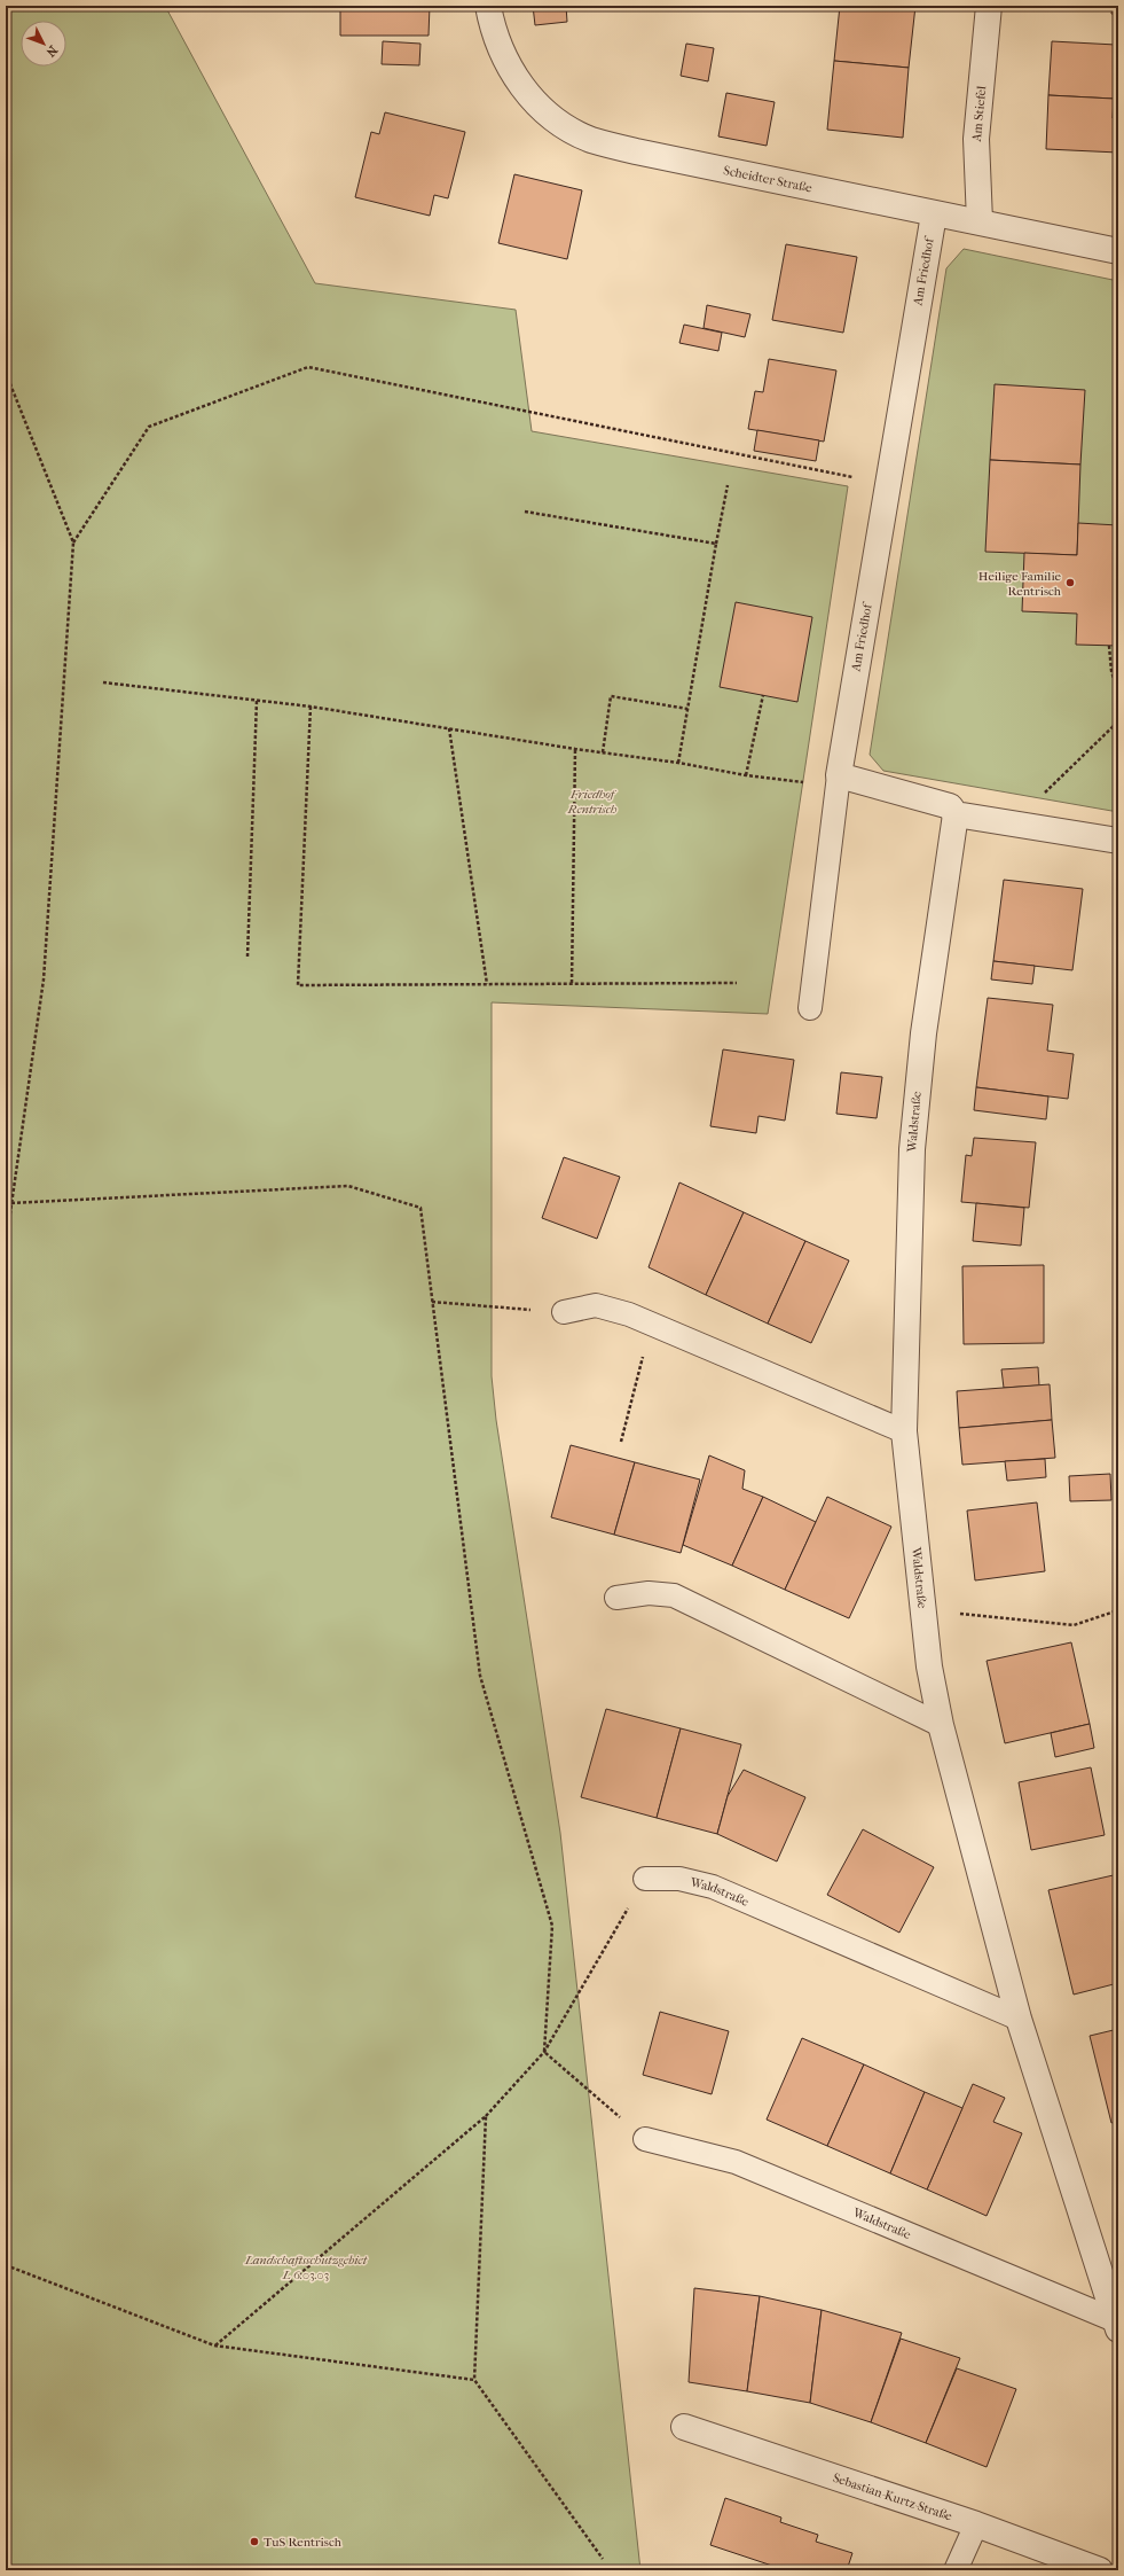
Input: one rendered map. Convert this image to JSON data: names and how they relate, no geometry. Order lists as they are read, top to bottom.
{
  "streets": {
    "street": [
      "Am Stiefel",
      "Scheidter Straße",
      "Am Friedhof",
      "Waldstraße",
      "Sebastian-Kurtz-Straße"
    ]
  },
  "crossings": [
    ["Am Stiefel", "Scheidter Straße"],
    ["Scheidter Straße", "Am Friedhof"]
  ],
  "parks": ["Friedhof Rentrisch", "Landschaftsschutzgebiet L 6.03.03"],
  "places": ["Heilige Familie Rentrisch", "TuS Rentrisch"],
  "north": "bottom right"
}
